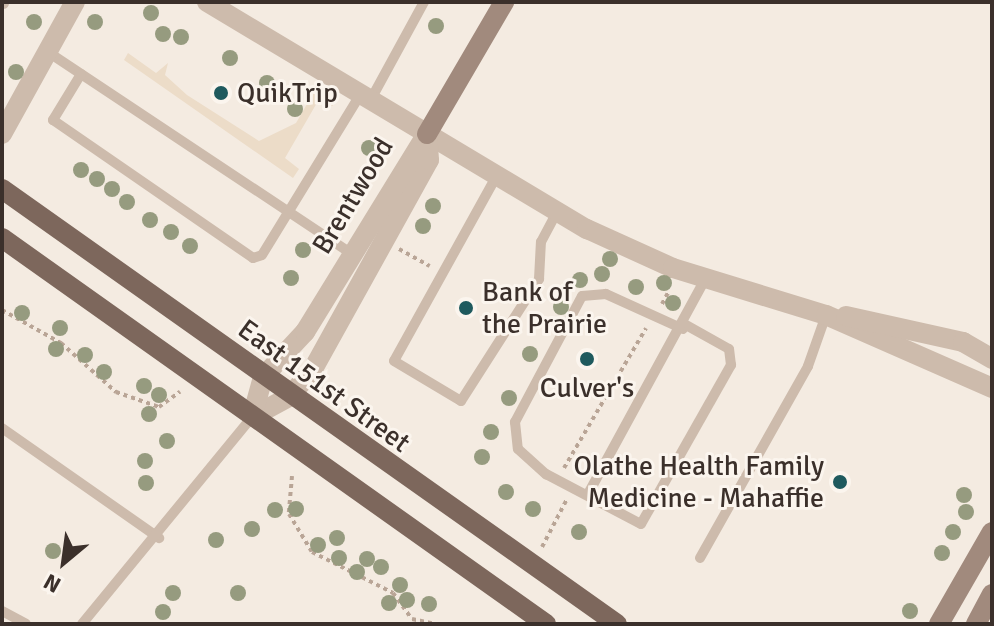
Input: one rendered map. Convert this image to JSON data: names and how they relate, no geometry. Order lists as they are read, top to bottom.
{
  "streets": {
    "main road": ["East 151st Street"],
    "street": ["Brentwood"]
  },
  "crossings": [
    ["Brentwood", "East 151st Street"]
  ],
  "places": [
    "QuikTrip",
    "Bank of the Prairie",
    "Culver's",
    "Olathe Health Family Medicine - Mahaffie"
  ],
  "north": "bottom left"
}
